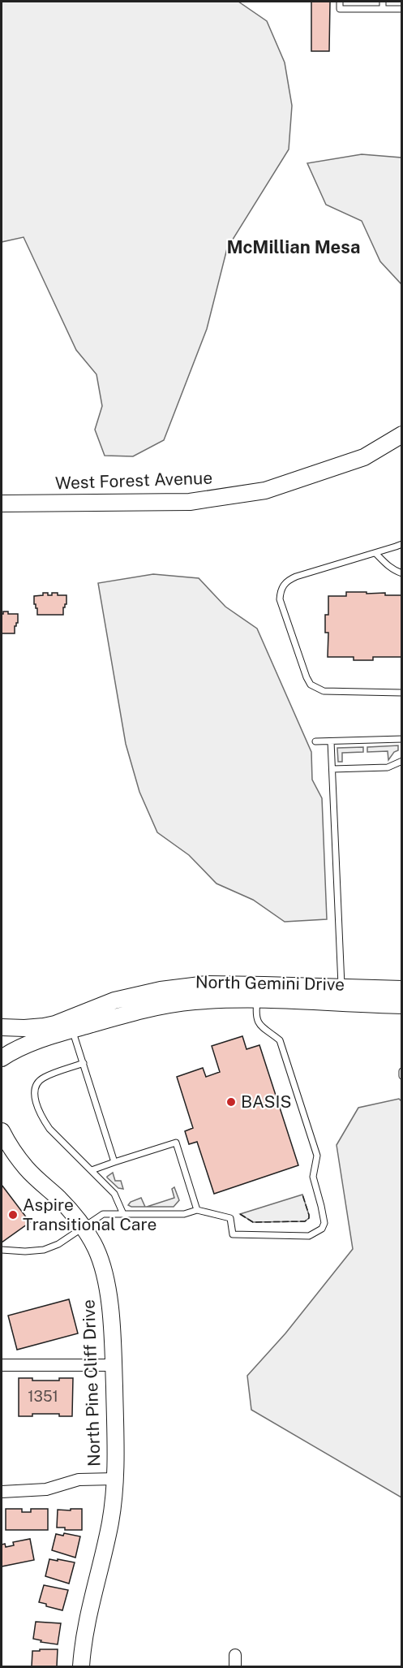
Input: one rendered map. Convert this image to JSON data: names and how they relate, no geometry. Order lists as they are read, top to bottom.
{
  "streets": {
    "street": ["West Forest Avenue", "North Gemini Drive", "North Pine Cliff Drive"]
  },
  "districts": ["McMillian Mesa"],
  "places": ["BASIS", "Aspire Transitional Care"],
  "house_numbers": ["1351"]
}
